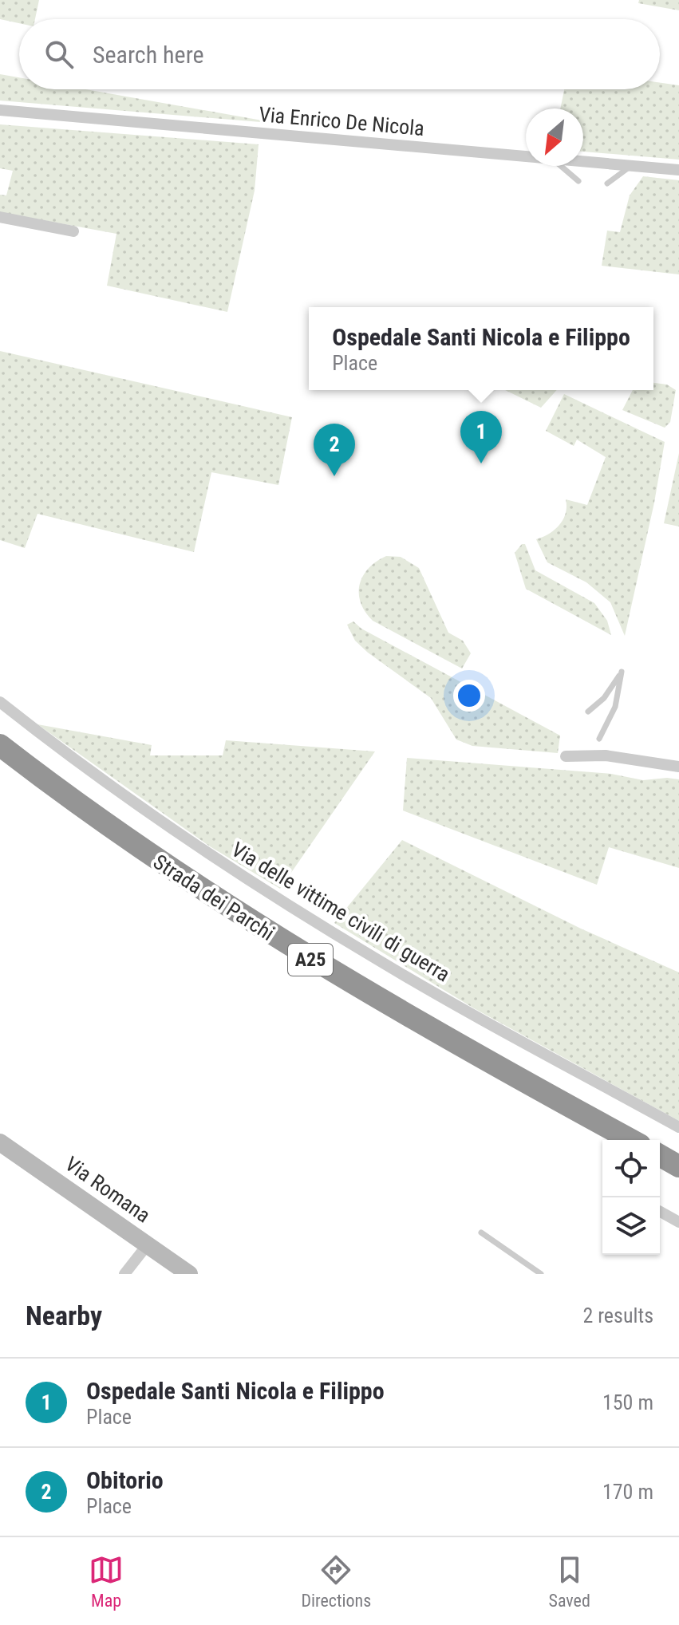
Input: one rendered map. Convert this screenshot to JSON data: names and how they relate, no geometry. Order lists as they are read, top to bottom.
{
  "streets": {
    "highway": ["Strada dei Parchi", "A25"],
    "main road": ["Via Romana"],
    "street": ["Via Enrico De Nicola", "Via delle vittime civili di guerra"]
  },
  "north": "bottom left",
  "page": {
    "search": "Search here",
    "popup": ["Ospedale Santi Nicola e Filippo", "Place"],
    "pins": ["1", "2"],
    "heading": ["Nearby", "2 results"],
    "list": [
      {
        "mark": "1",
        "name": "Ospedale Santi Nicola e Filippo",
        "note": "Place",
        "value": "150 m"
      },
      {
        "mark": "2",
        "name": "Obitorio",
        "note": "Place",
        "value": "170 m"
      }
    ],
    "nav": ["Map", "Directions", "Saved"]
  }
}
